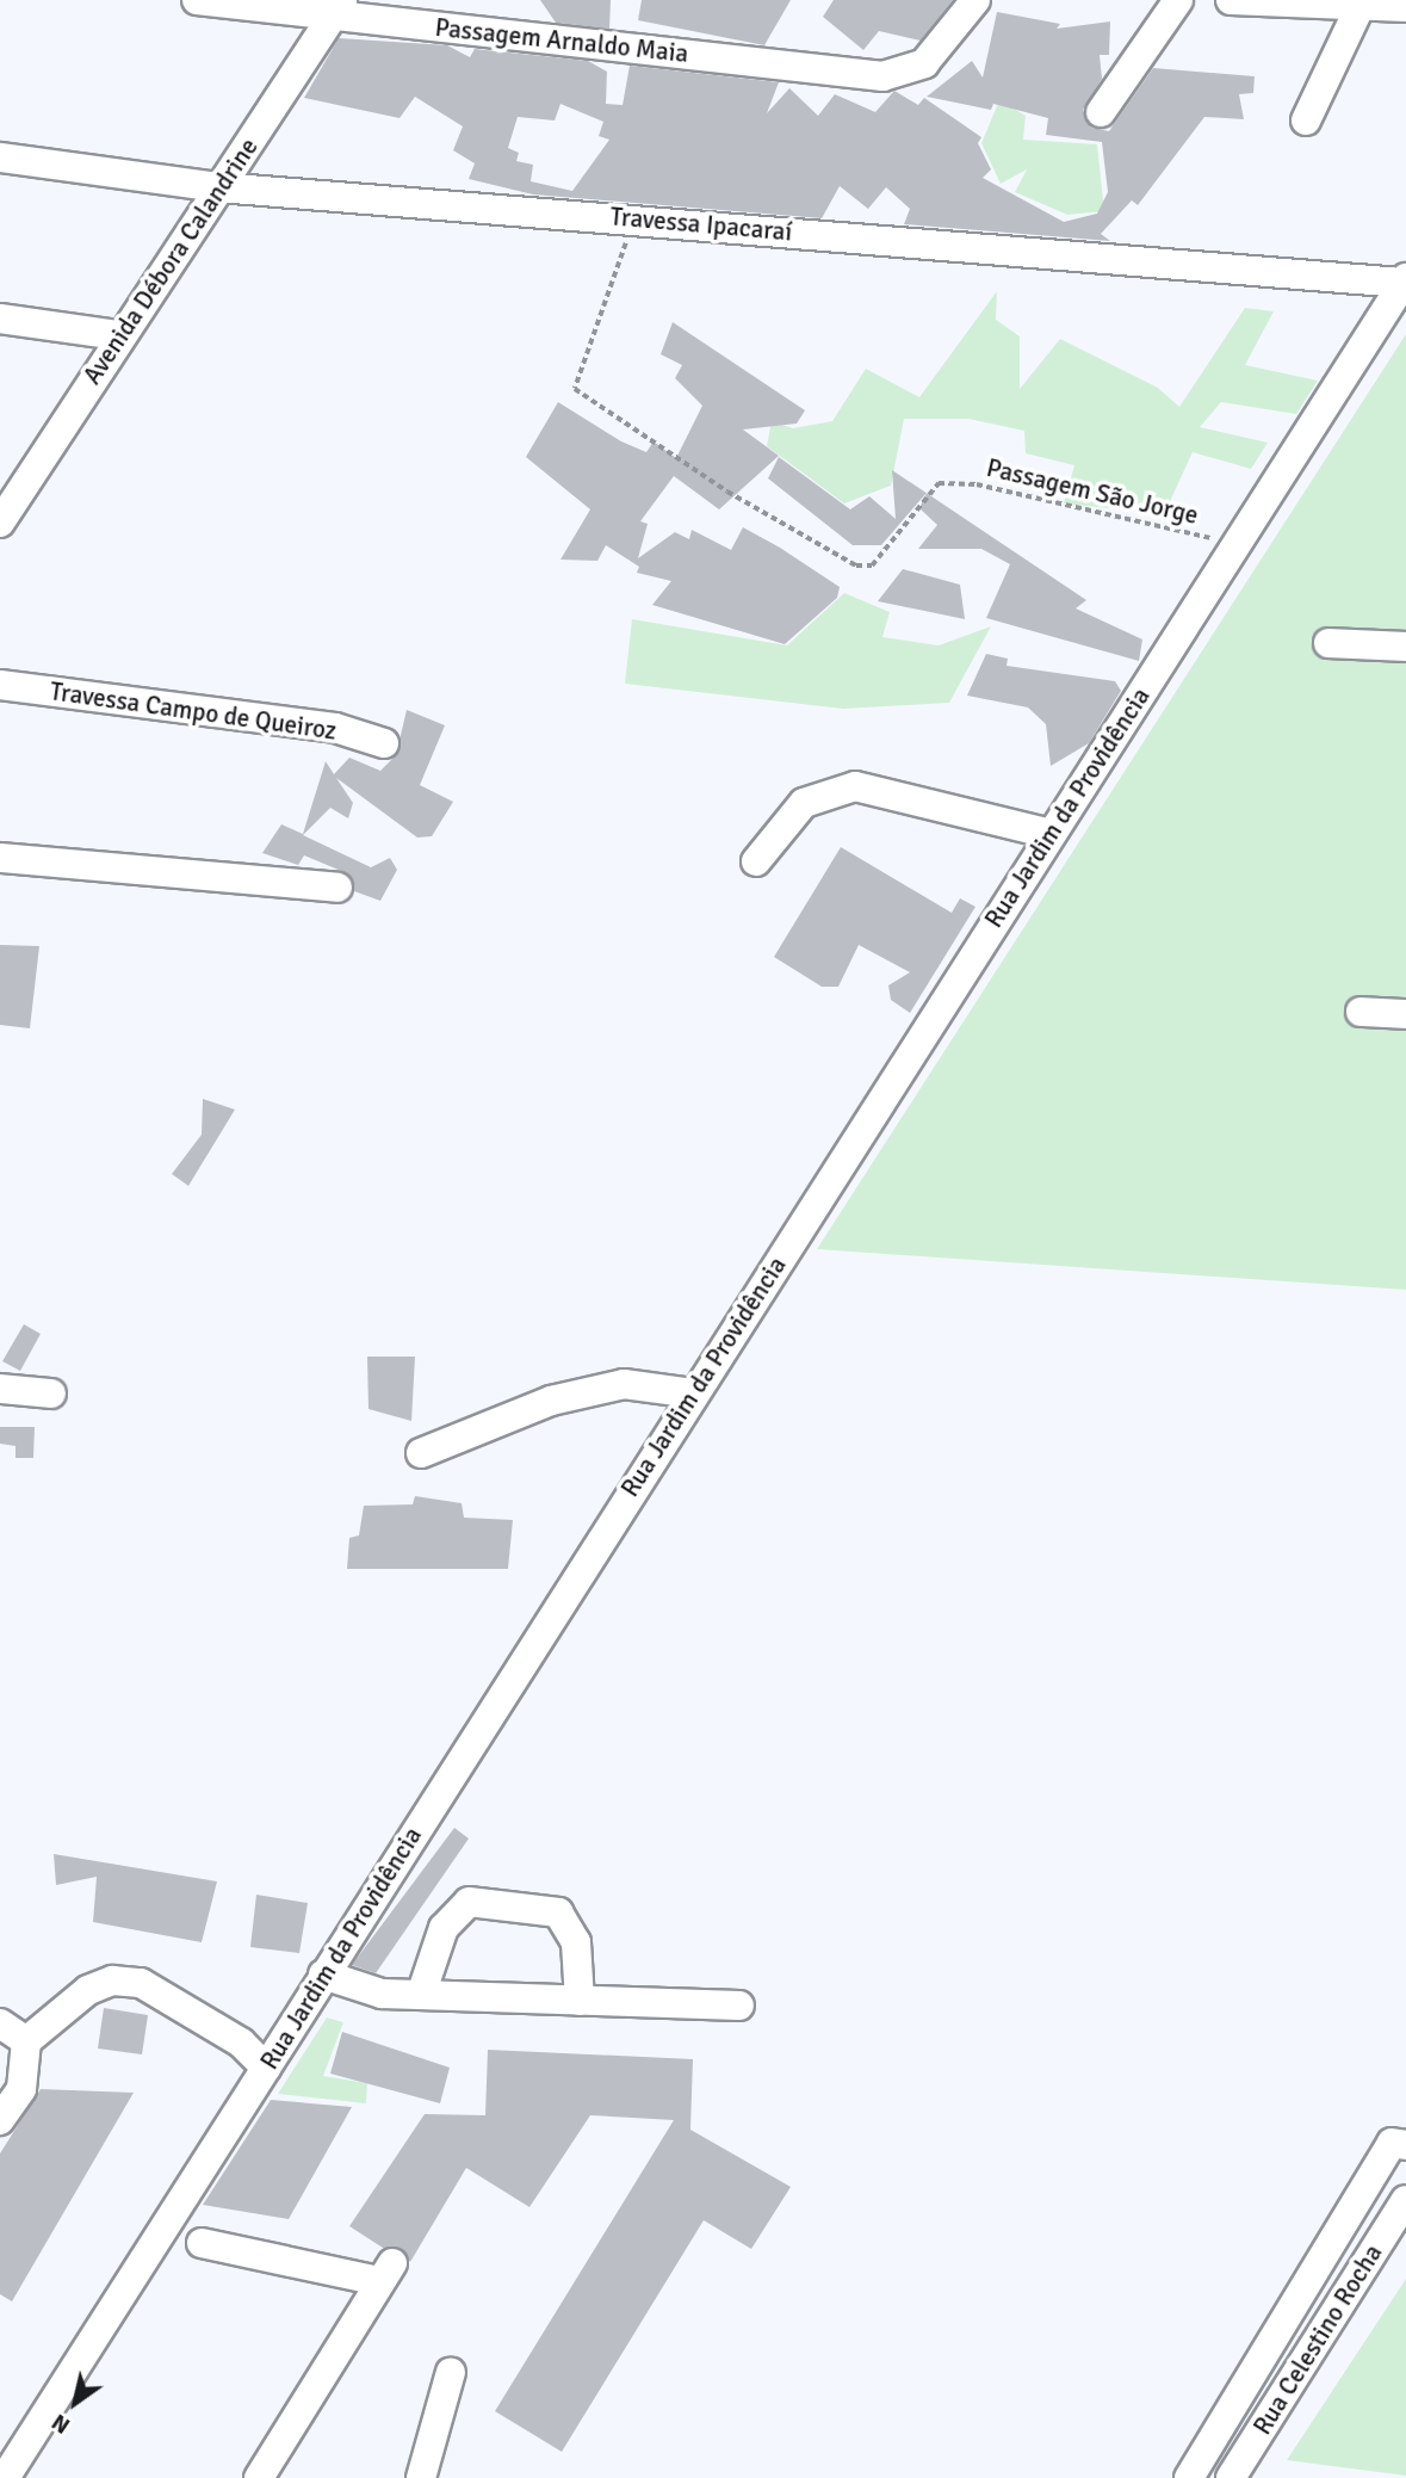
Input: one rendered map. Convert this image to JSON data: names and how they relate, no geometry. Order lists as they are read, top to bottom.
{
  "streets": {
    "street": [
      "Passagem Arnaldo Maia",
      "Travessa Ipacaraí",
      "Avenida Débora Calandrine",
      "Travessa Campo de Queiroz",
      "Rua Jardim da Providência",
      "Rua Celestino Rocha"
    ],
    "path": ["Passagem São Jorge"]
  },
  "crossings": [
    ["Passagem Arnaldo Maia", "Avenida Débora Calandrine"],
    ["Travessa Ipacaraí", "Avenida Débora Calandrine"],
    ["Travessa Ipacaraí", "Passagem São Jorge"],
    ["Travessa Ipacaraí", "Rua Jardim da Providência"],
    ["Passagem São Jorge", "Rua Jardim da Providência"]
  ],
  "north": "bottom left"
}
